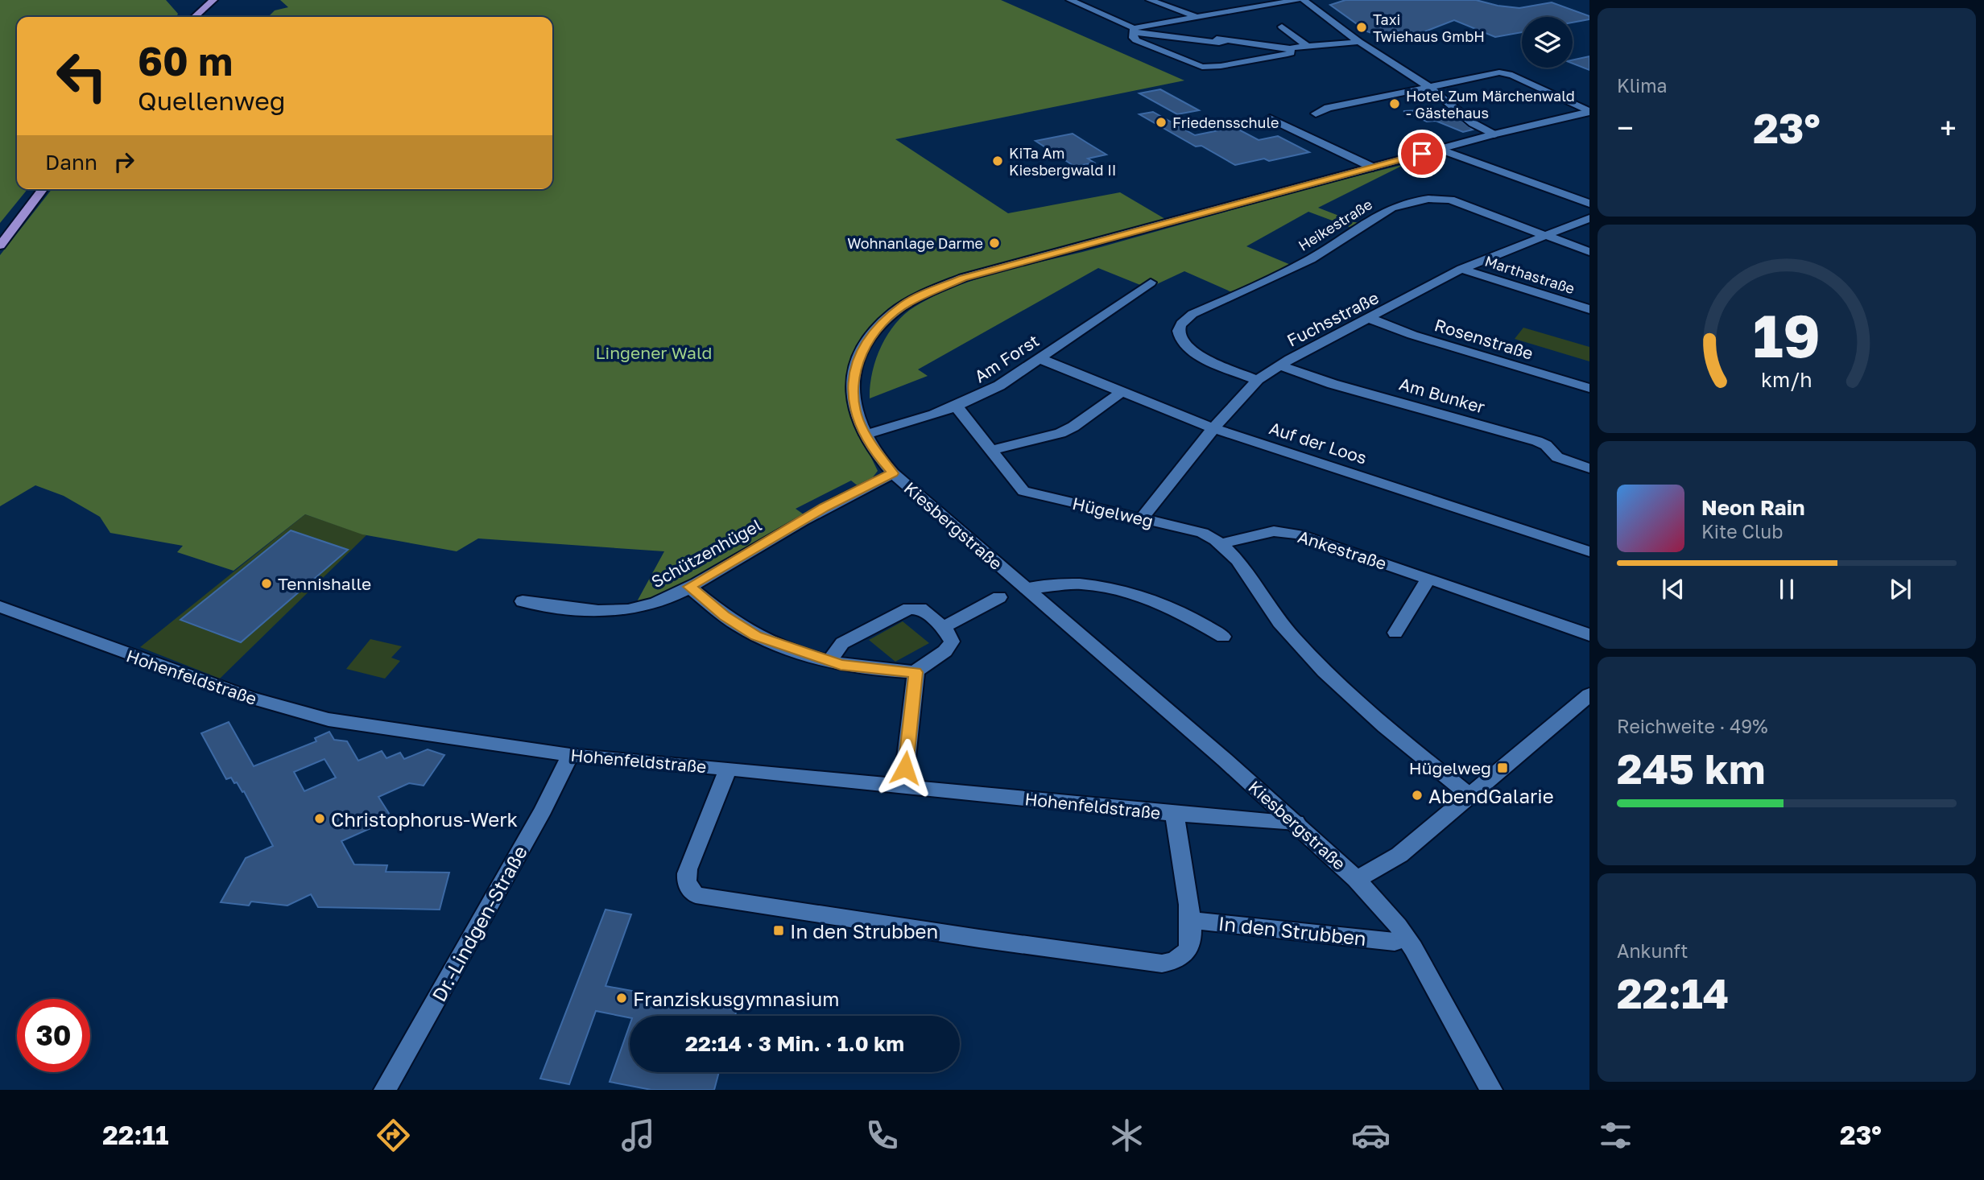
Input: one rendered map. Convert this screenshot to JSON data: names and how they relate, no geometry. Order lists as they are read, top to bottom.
{
  "streets": {
    "street": [
      "Heikestraße",
      "Marthastraße",
      "Fuchsstraße",
      "Rosenstraße",
      "Am Forst",
      "Am Bunker",
      "Auf der Loos",
      "Hügelweg",
      "Kiesbergstraße",
      "Ankestraße",
      "Schützenhügel",
      "Hohenfeldstraße",
      "Dr.-Lindgen-Straße",
      "In den Strubben"
    ]
  },
  "crossings": [
    ["Heikestraße", "Fuchsstraße"],
    ["Marthastraße", "Fuchsstraße"],
    ["Fuchsstraße", "Rosenstraße"],
    ["Fuchsstraße", "Am Bunker"],
    ["Fuchsstraße", "Auf der Loos"],
    ["Fuchsstraße", "Hügelweg"],
    ["Am Forst", "Auf der Loos"],
    ["Am Forst", "Hügelweg"],
    ["Am Forst", "Kiesbergstraße"],
    ["Hügelweg", "Ankestraße"],
    ["Kiesbergstraße", "Schützenhügel"],
    ["Kiesbergstraße", "Hohenfeldstraße"],
    ["Hohenfeldstraße", "Dr.-Lindgen-Straße"]
  ],
  "parks": ["Lingener Wald"],
  "places": {
    "other": [
      "Taxi Twiehaus GmbH",
      "Hotel Zum Märchenwald - Gästehaus",
      "Friedensschule",
      "KiTa Am Kiesbergwald II",
      "Wohnanlage Darme",
      "Tennishalle",
      "AbendGalarie",
      "Christophorus-Werk",
      "Franziskusgymnasium"
    ],
    "transit": ["Hügelweg", "In den Strubben"]
  },
  "page": {
    "tile": [
      "Klima",
      ["Reichweite · 49%", "245 km"],
      ["Ankunft", "22:14"]
    ],
    "turn": ["60 m", "Quellenweg"],
    "heat": ["−", "23°", "+"],
    "then": "Dann",
    "song": ["Neon Rain", "Kite Club"],
    "limit": "30",
    "trip": "22:14 · 3 Min. · 1.0 km",
    "tabs": ["22:11", "23°"],
    "gauge": ["19", "km/h"]
  }
}
